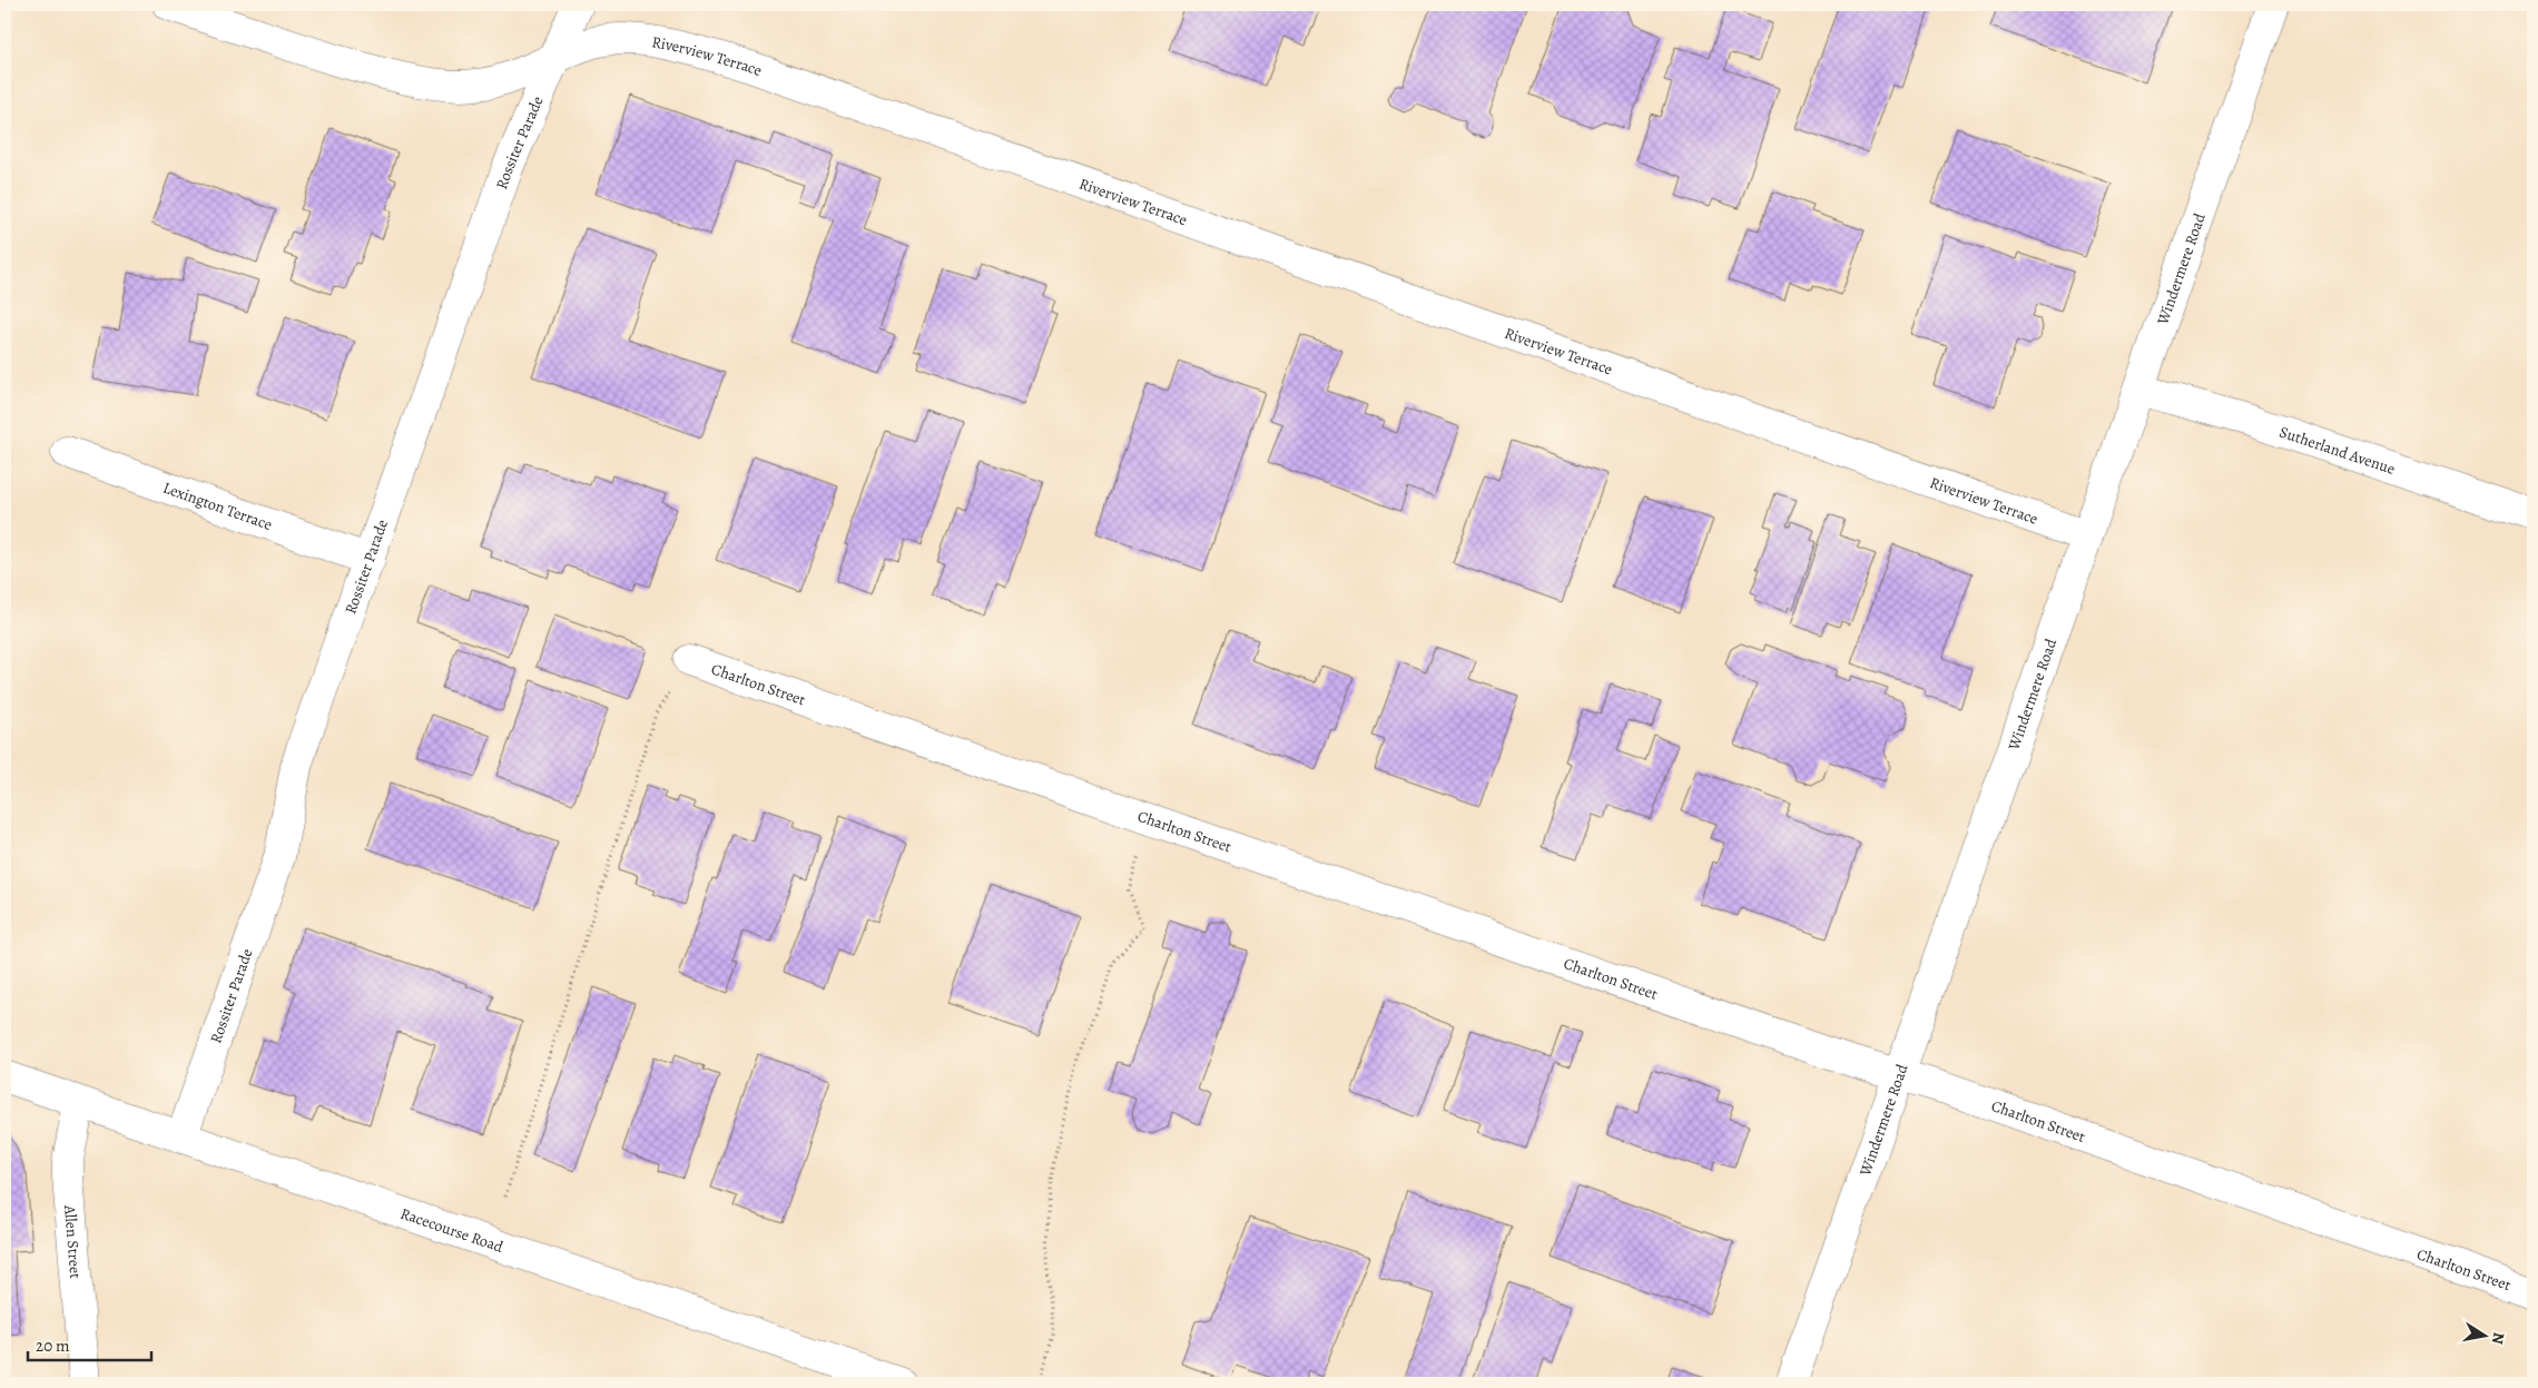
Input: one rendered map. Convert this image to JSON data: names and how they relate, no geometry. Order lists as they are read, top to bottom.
{
  "streets": {
    "street": [
      "Riverview Terrace",
      "Rossiter Parade",
      "Windermere Road",
      "Sutherland Avenue",
      "Lexington Terrace",
      "Charlton Street",
      "Racecourse Road",
      "Allen Street"
    ]
  },
  "crossings": [
    ["Riverview Terrace", "Rossiter Parade"],
    ["Riverview Terrace", "Windermere Road"],
    ["Rossiter Parade", "Lexington Terrace"],
    ["Rossiter Parade", "Racecourse Road"],
    ["Windermere Road", "Sutherland Avenue"],
    ["Windermere Road", "Charlton Street"],
    ["Racecourse Road", "Allen Street"]
  ],
  "scale_bar": "20 m",
  "north": "right"
}
